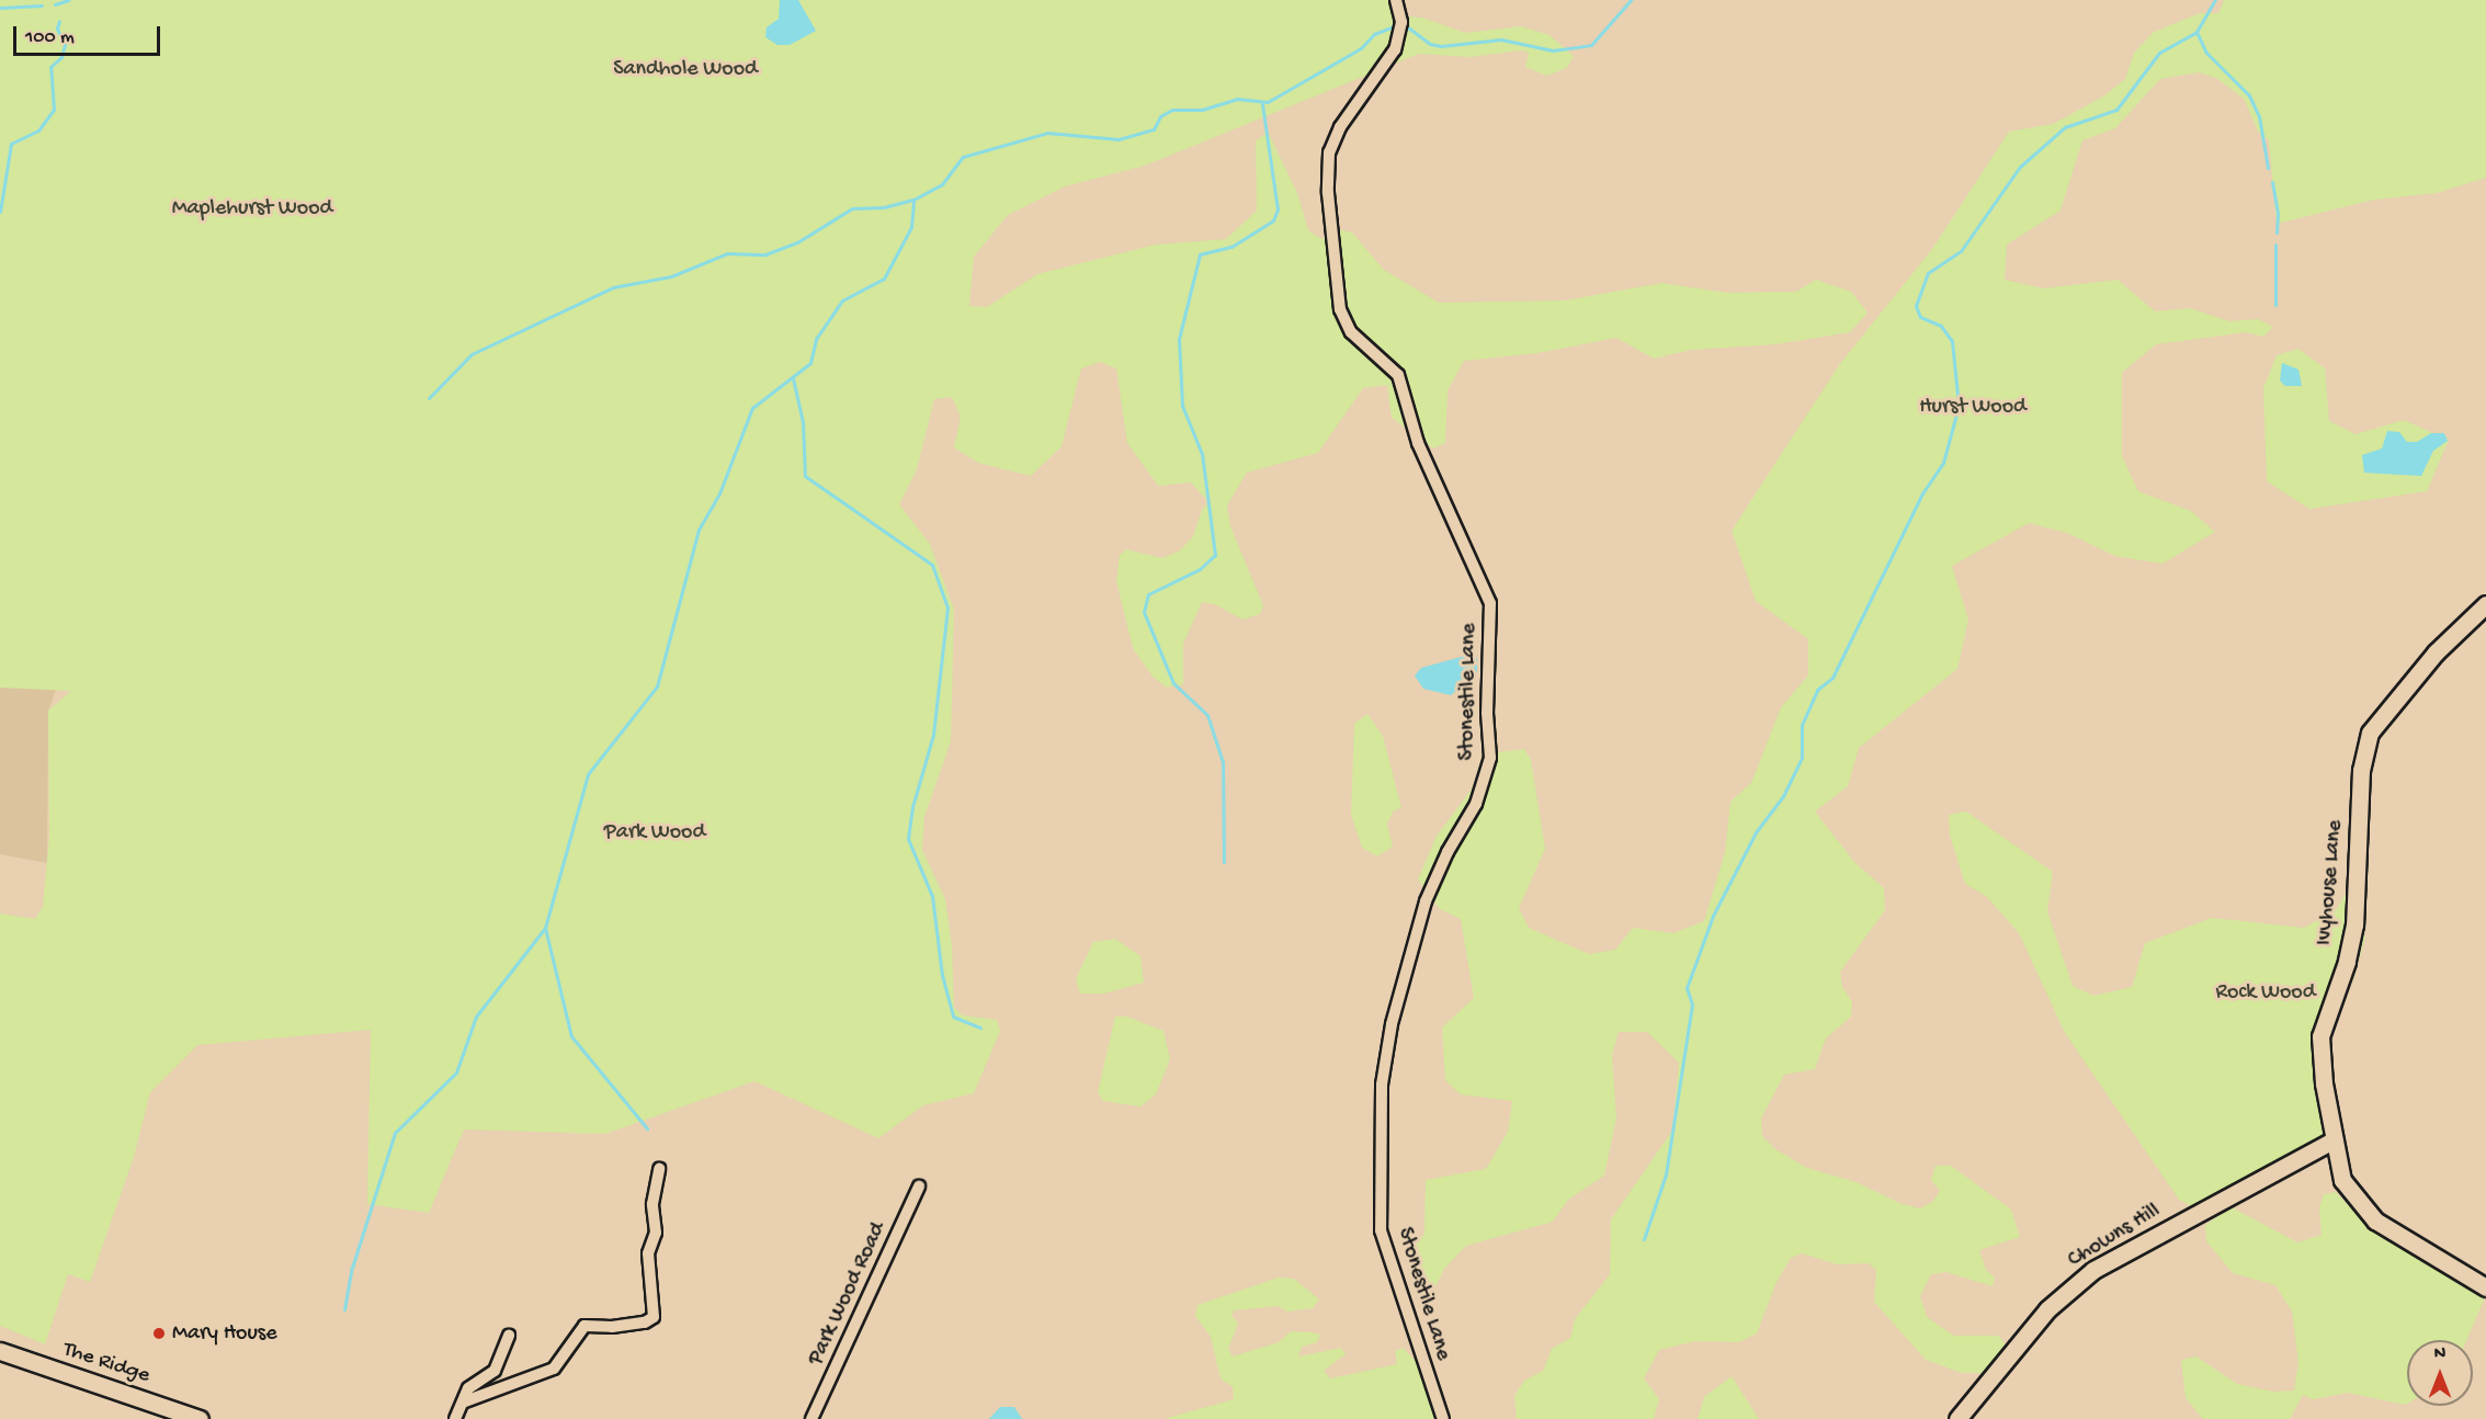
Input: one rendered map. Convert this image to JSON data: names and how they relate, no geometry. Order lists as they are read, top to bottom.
{
  "streets": {
    "street": [
      "Stonestile Lane",
      "Ivyhouse Lane",
      "Chowns Hill",
      "Park Wood Road",
      "The Ridge"
    ]
  },
  "crossings": [
    ["Ivyhouse Lane", "Chowns Hill"]
  ],
  "parks": [
    "Sandhole Wood",
    "Maplehurst Wood",
    "Hurst Wood",
    "Park Wood",
    "Rock Wood"
  ],
  "places": ["Mary House"],
  "scale_bar": "100 m",
  "north": "top"
}
